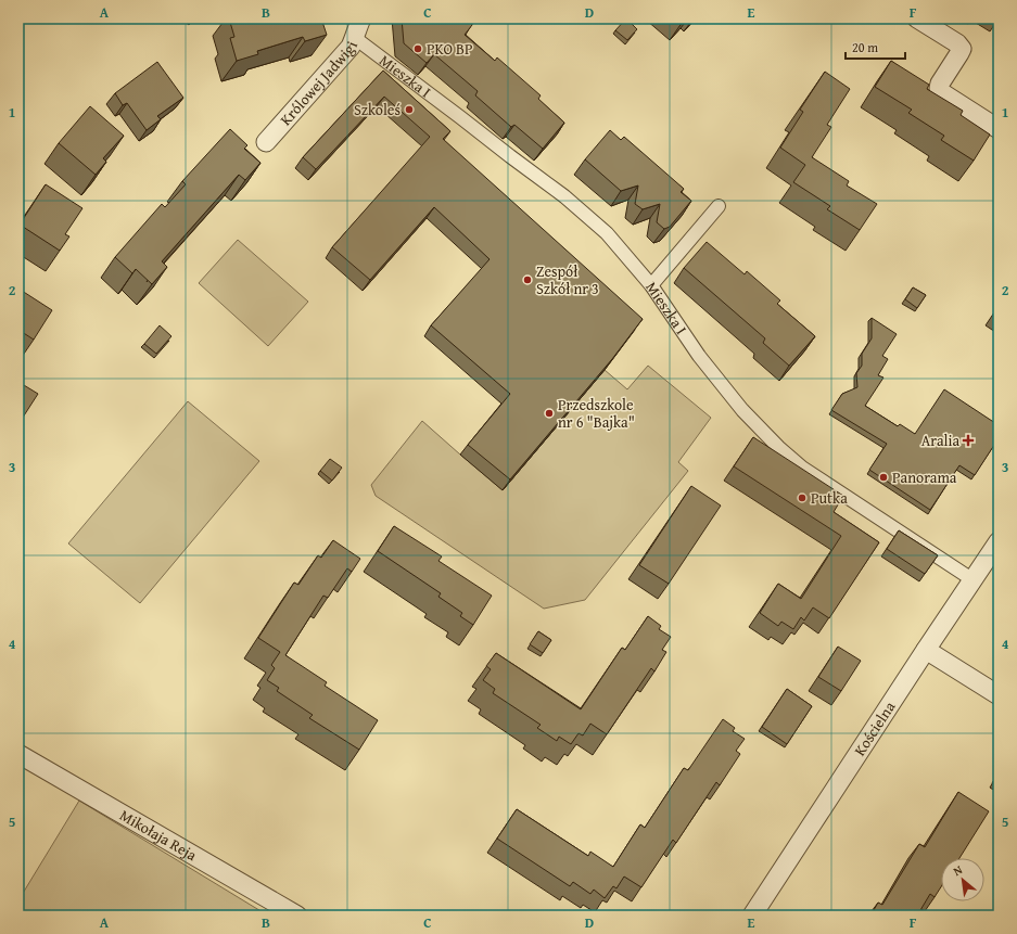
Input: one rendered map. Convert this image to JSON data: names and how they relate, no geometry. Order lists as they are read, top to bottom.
{
  "streets": {
    "street": [
      "Mieszka I",
      "Królowej Jadwigi",
      "Kościelna",
      "Mikołaja Reja"
    ]
  },
  "crossings": [
    ["Mieszka I", "Królowej Jadwigi"],
    ["Mieszka I", "Kościelna"]
  ],
  "places": {
    "other": [
      "PKO BP",
      "Szkoleś",
      "Zespół Szkół nr 3",
      "Przedszkole nr 6 \"Bajka\"",
      "Panorama",
      "Putka"
    ],
    "health": ["Aralia"]
  },
  "scale_bar": "20 m",
  "north": "top left",
  "grid": {
    "columns": [
      "A",
      "B",
      "C",
      "D",
      "E",
      "F"
    ],
    "rows": [
      "1",
      "2",
      "3",
      "4",
      "5"
    ]
  }
}
